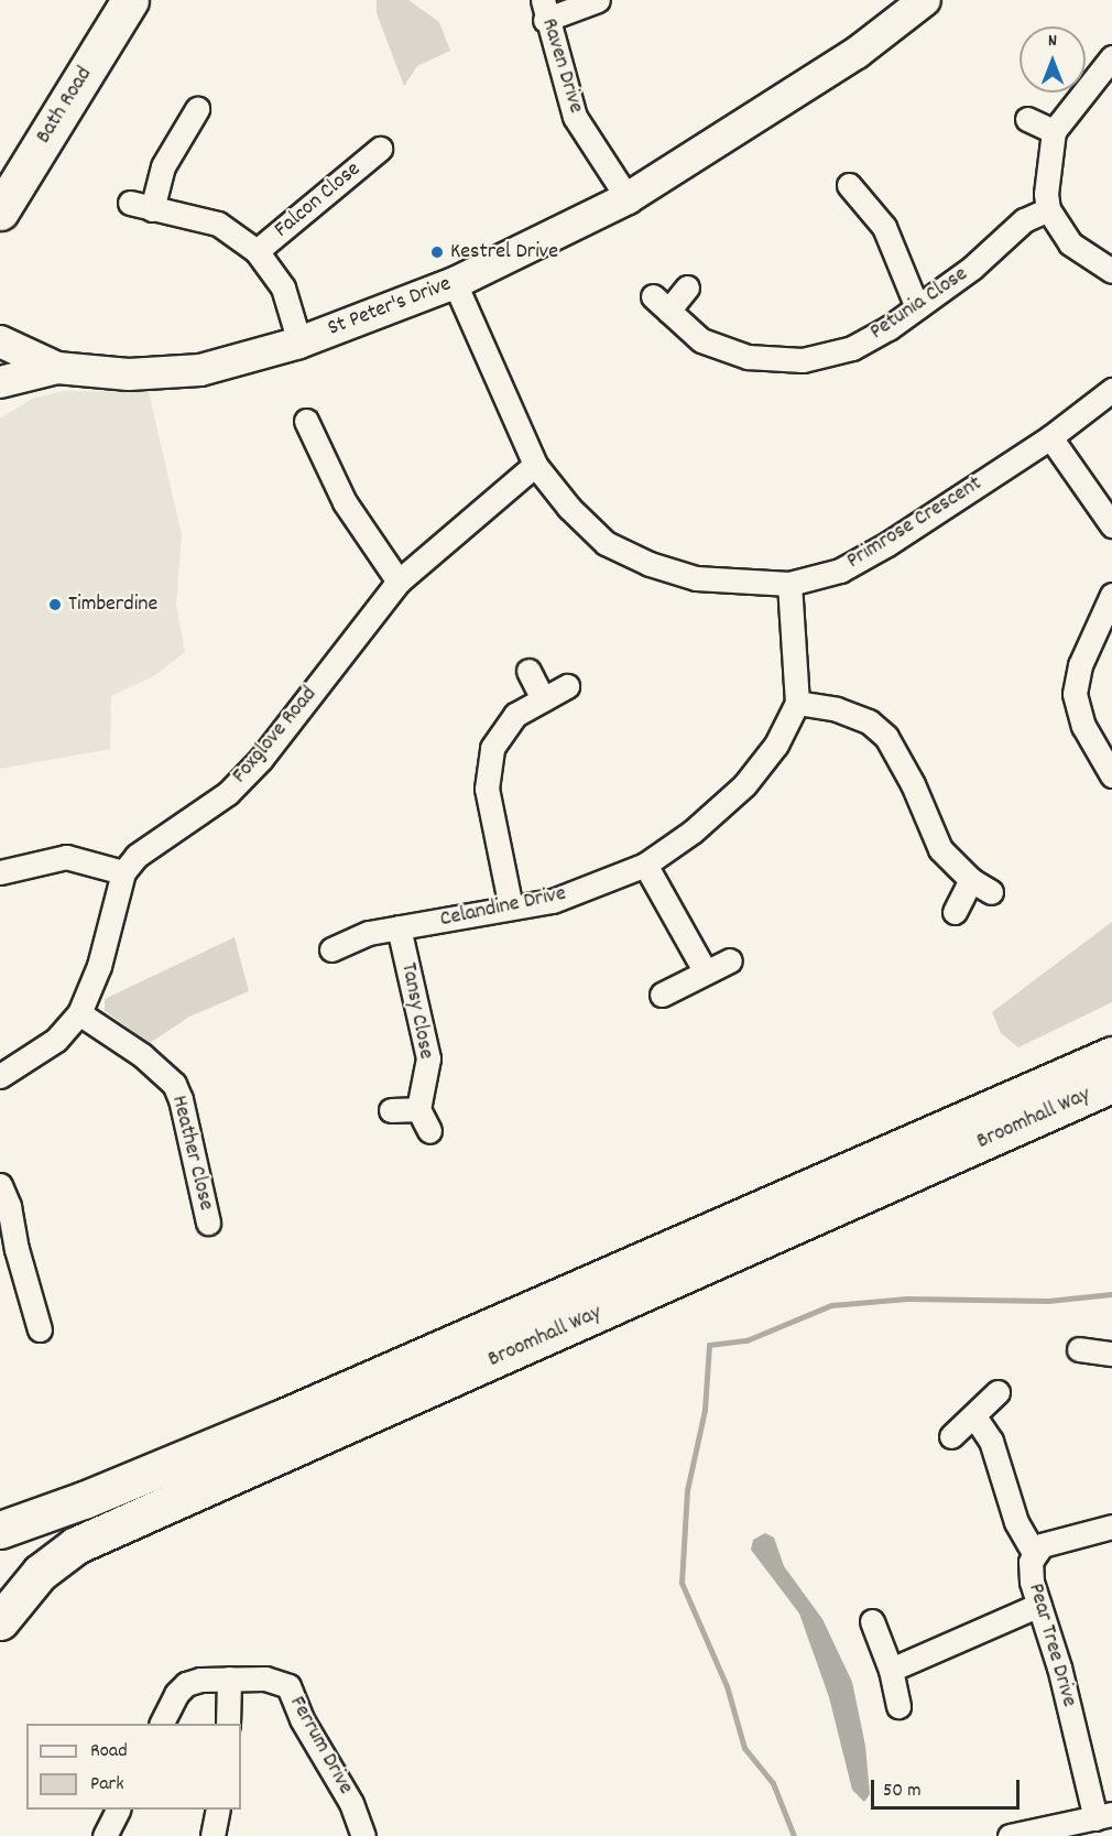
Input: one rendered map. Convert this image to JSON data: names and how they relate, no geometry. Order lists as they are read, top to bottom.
{
  "streets": {
    "main road": ["Bath Road", "Broomhall Way"],
    "street": [
      "Raven Drive",
      "Falcon Close",
      "Petunia Close",
      "St Peter's Drive",
      "Primrose Crescent",
      "Foxglove Road",
      "Celandine Drive",
      "Tansy Close",
      "Heather Close",
      "Pear Tree Drive",
      "Ferrum Drive"
    ]
  },
  "crossings": [
    ["Raven Drive", "St Peter's Drive"],
    ["St Peter's Drive", "Primrose Crescent"],
    ["Primrose Crescent", "Foxglove Road"],
    ["Celandine Drive", "Tansy Close"]
  ],
  "places": ["Kestrel Drive", "Timberdine"],
  "legend": ["Road", "Park"],
  "scale_bar": "50 m",
  "north": "top"
}
